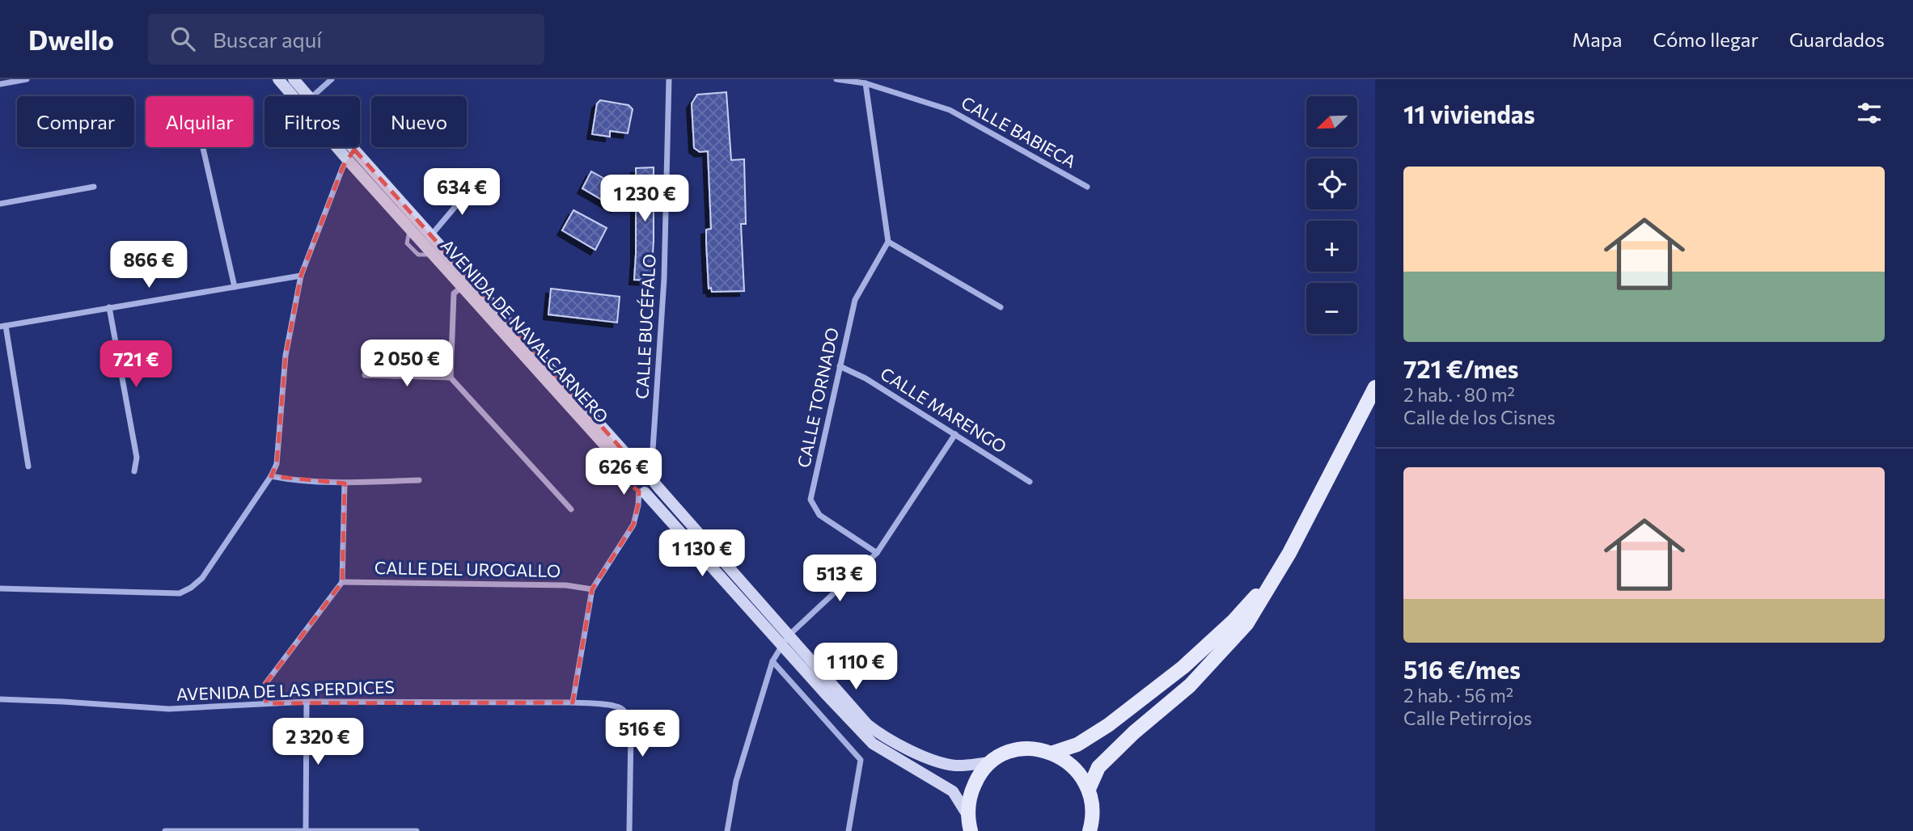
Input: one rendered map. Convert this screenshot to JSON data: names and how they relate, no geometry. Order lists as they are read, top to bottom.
{
  "streets": {
    "street": [
      "CALLE BABIECA",
      "CALLE BUCÉFALO",
      "AVENIDA DE NAVALCARNERO",
      "CALLE TORNADO",
      "CALLE MARENGO",
      "CALLE DEL UROGALLO",
      "AVENIDA DE LAS PERDICES"
    ]
  },
  "crossings": [
    ["CALLE BUCÉFALO", "AVENIDA DE NAVALCARNERO"],
    ["CALLE TORNADO", "CALLE MARENGO"]
  ],
  "north": "bottom left",
  "page": {
    "header": "Dwello",
    "search": "Buscar aquí",
    "nav": ["Mapa", "Cómo llegar", "Guardados"],
    "heading": "11 viviendas",
    "map_buttons": ["+", "−"],
    "chip": [
      "Comprar",
      "Alquilar",
      "Filtros",
      "Nuevo"
    ],
    "list": [
      {
        "name": "721 €/mes",
        "note": "2 hab. · 80 m² · Calle de los Cisnes"
      },
      {
        "name": "516 €/mes",
        "note": "2 hab. · 56 m² · Calle Petirrojos"
      }
    ],
    "price": [
      "634 €",
      "1 230 €",
      "866 €",
      "2 050 €",
      "721 €",
      "626 €",
      "1 130 €",
      "513 €",
      "1 110 €",
      "516 €",
      "2 320 €"
    ]
  }
}
